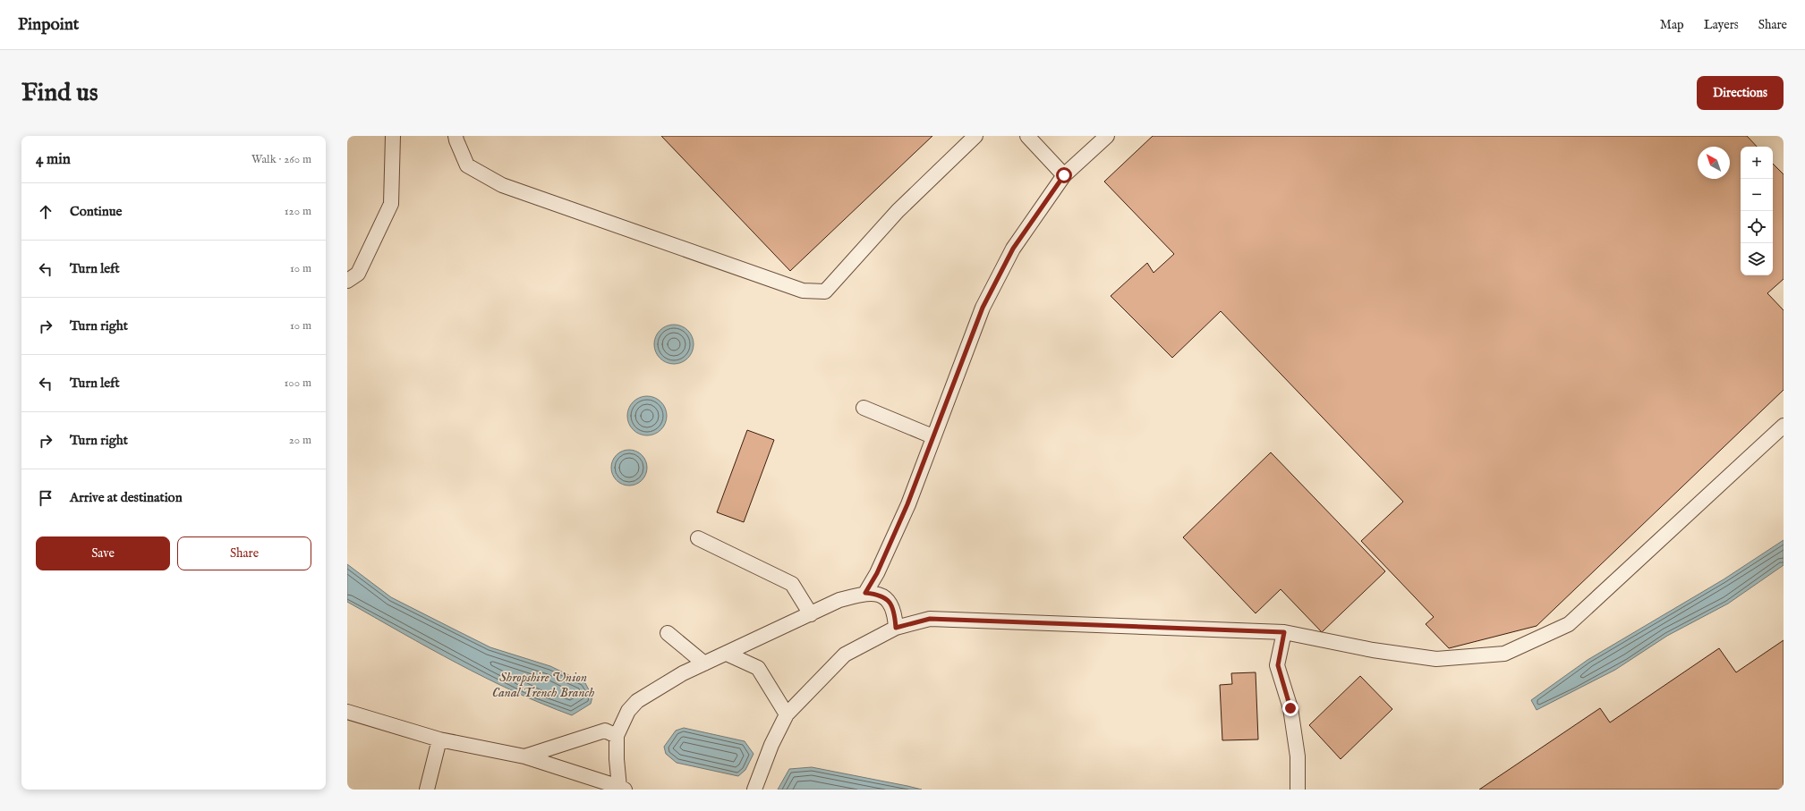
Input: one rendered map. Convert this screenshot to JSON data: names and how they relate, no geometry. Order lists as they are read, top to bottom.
{
  "water": ["Shropshire Union Canal Trench Branch"],
  "north": "top left",
  "page": {
    "header": "Pinpoint",
    "nav": ["Map", "Layers", "Share"],
    "buttons": [
      "Directions",
      ["Save", "Share"]
    ],
    "title": "Find us",
    "heading": ["4 min", "Walk · 260 m"],
    "map_buttons": ["+", "−"],
    "list": [
      ["Continue", "120 m"],
      ["Turn left", "10 m"],
      ["Turn right", "10 m"],
      ["Turn left", "100 m"],
      ["Turn right", "20 m"],
      "Arrive at destination"
    ]
  }
}
